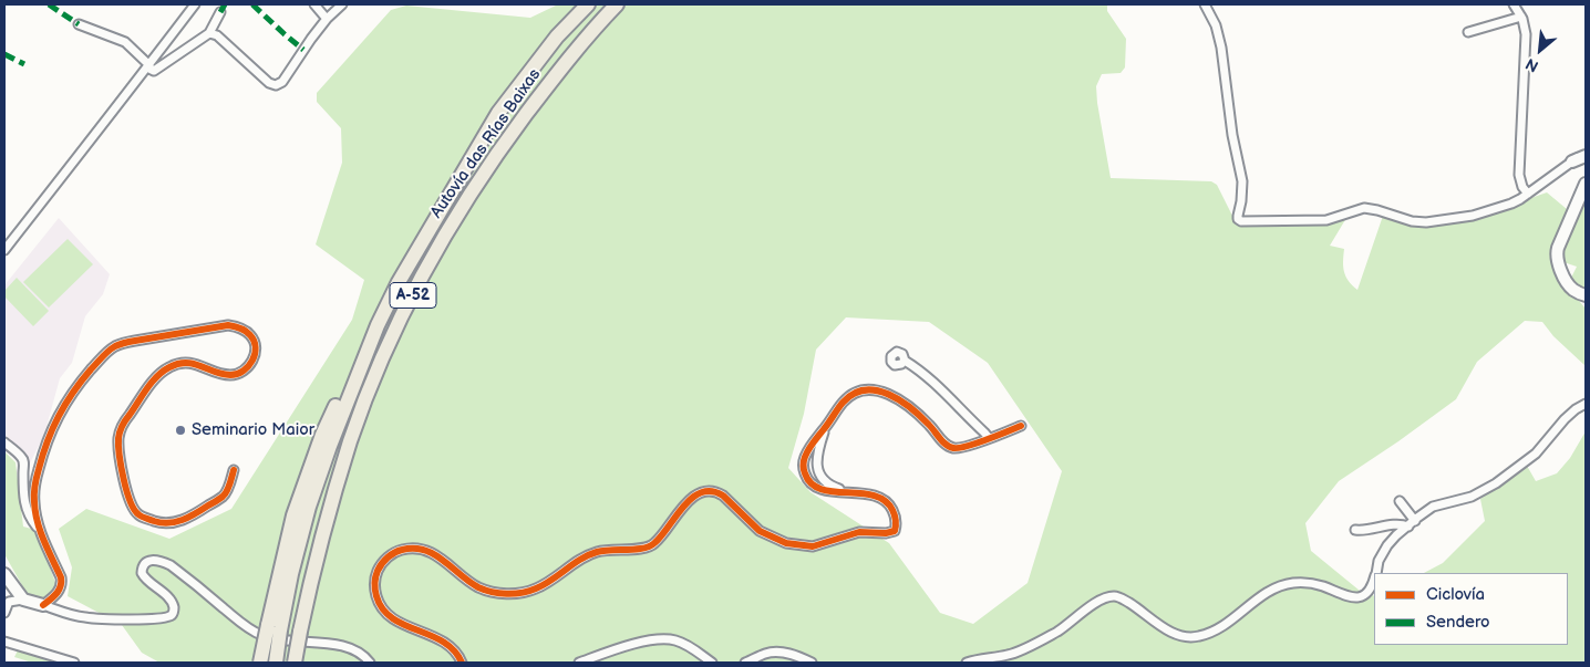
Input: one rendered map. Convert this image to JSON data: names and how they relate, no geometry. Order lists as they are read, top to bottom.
{
  "streets": {
    "highway": ["Autovía das Rías Baixas", "A-52"]
  },
  "places": ["Seminario Maior"],
  "legend": ["Ciclovía", "Sendero"],
  "north": "bottom left"
}
